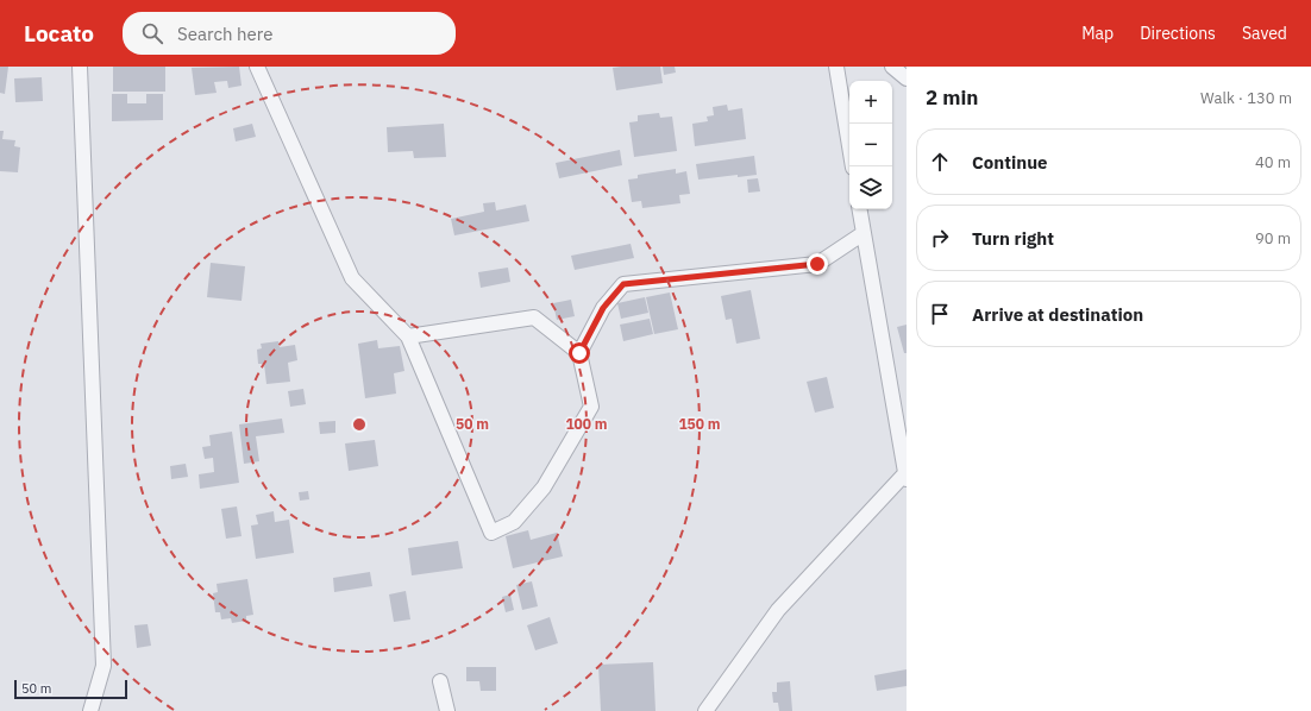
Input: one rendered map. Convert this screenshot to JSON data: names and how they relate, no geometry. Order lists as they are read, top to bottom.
{
  "scale_bar": "50 m",
  "page": {
    "header": "Locato",
    "search": "Search here",
    "nav": ["Map", "Directions", "Saved"],
    "heading": ["2 min", "Walk · 130 m"],
    "map_buttons": ["+", "−"],
    "list": [
      ["Continue", "40 m"],
      ["Turn right", "90 m"],
      "Arrive at destination"
    ],
    "scale": "50 m"
  },
  "rings": ["50 m", "100 m", "150 m"]
}
